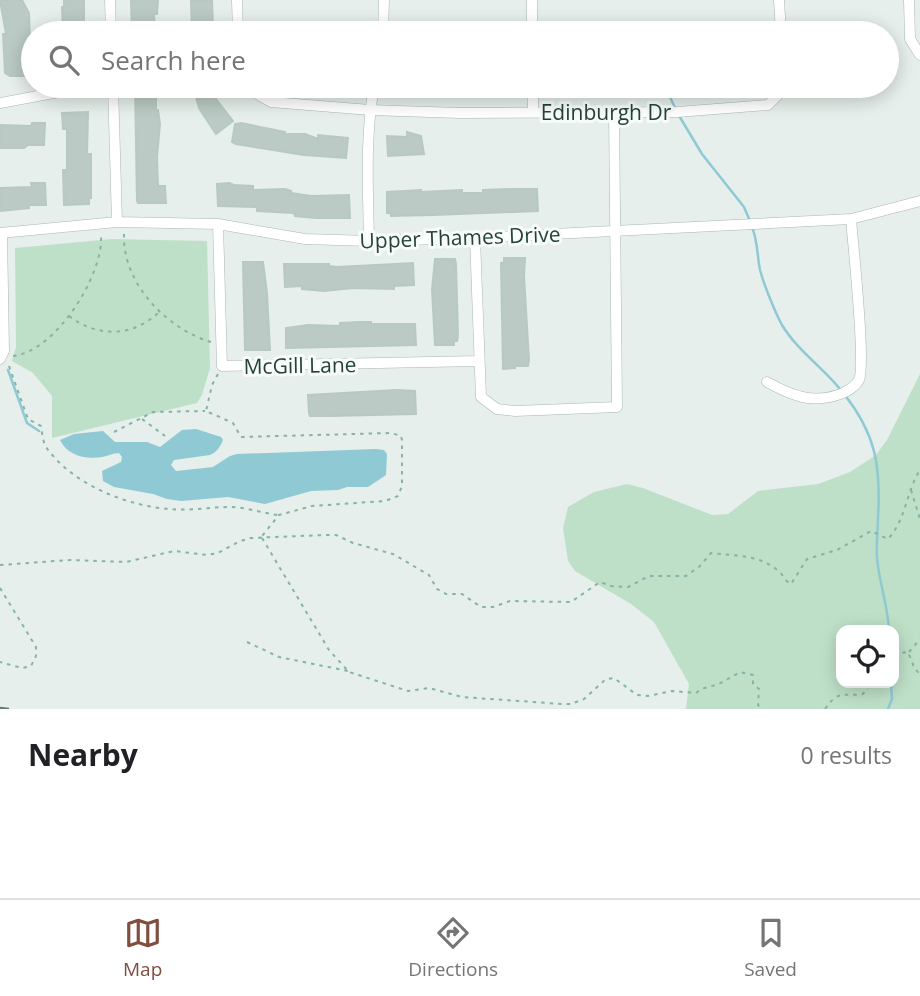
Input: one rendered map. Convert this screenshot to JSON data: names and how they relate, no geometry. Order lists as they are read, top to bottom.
{
  "streets": {
    "street": ["Edinburgh Dr", "Upper Thames Drive", "McGill Lane"]
  },
  "crossings": [
    ["Upper Thames Drive", "McGill Lane"]
  ],
  "page": {
    "search": "Search here",
    "heading": ["Nearby", "0 results"],
    "nav": ["Map", "Directions", "Saved"]
  }
}
